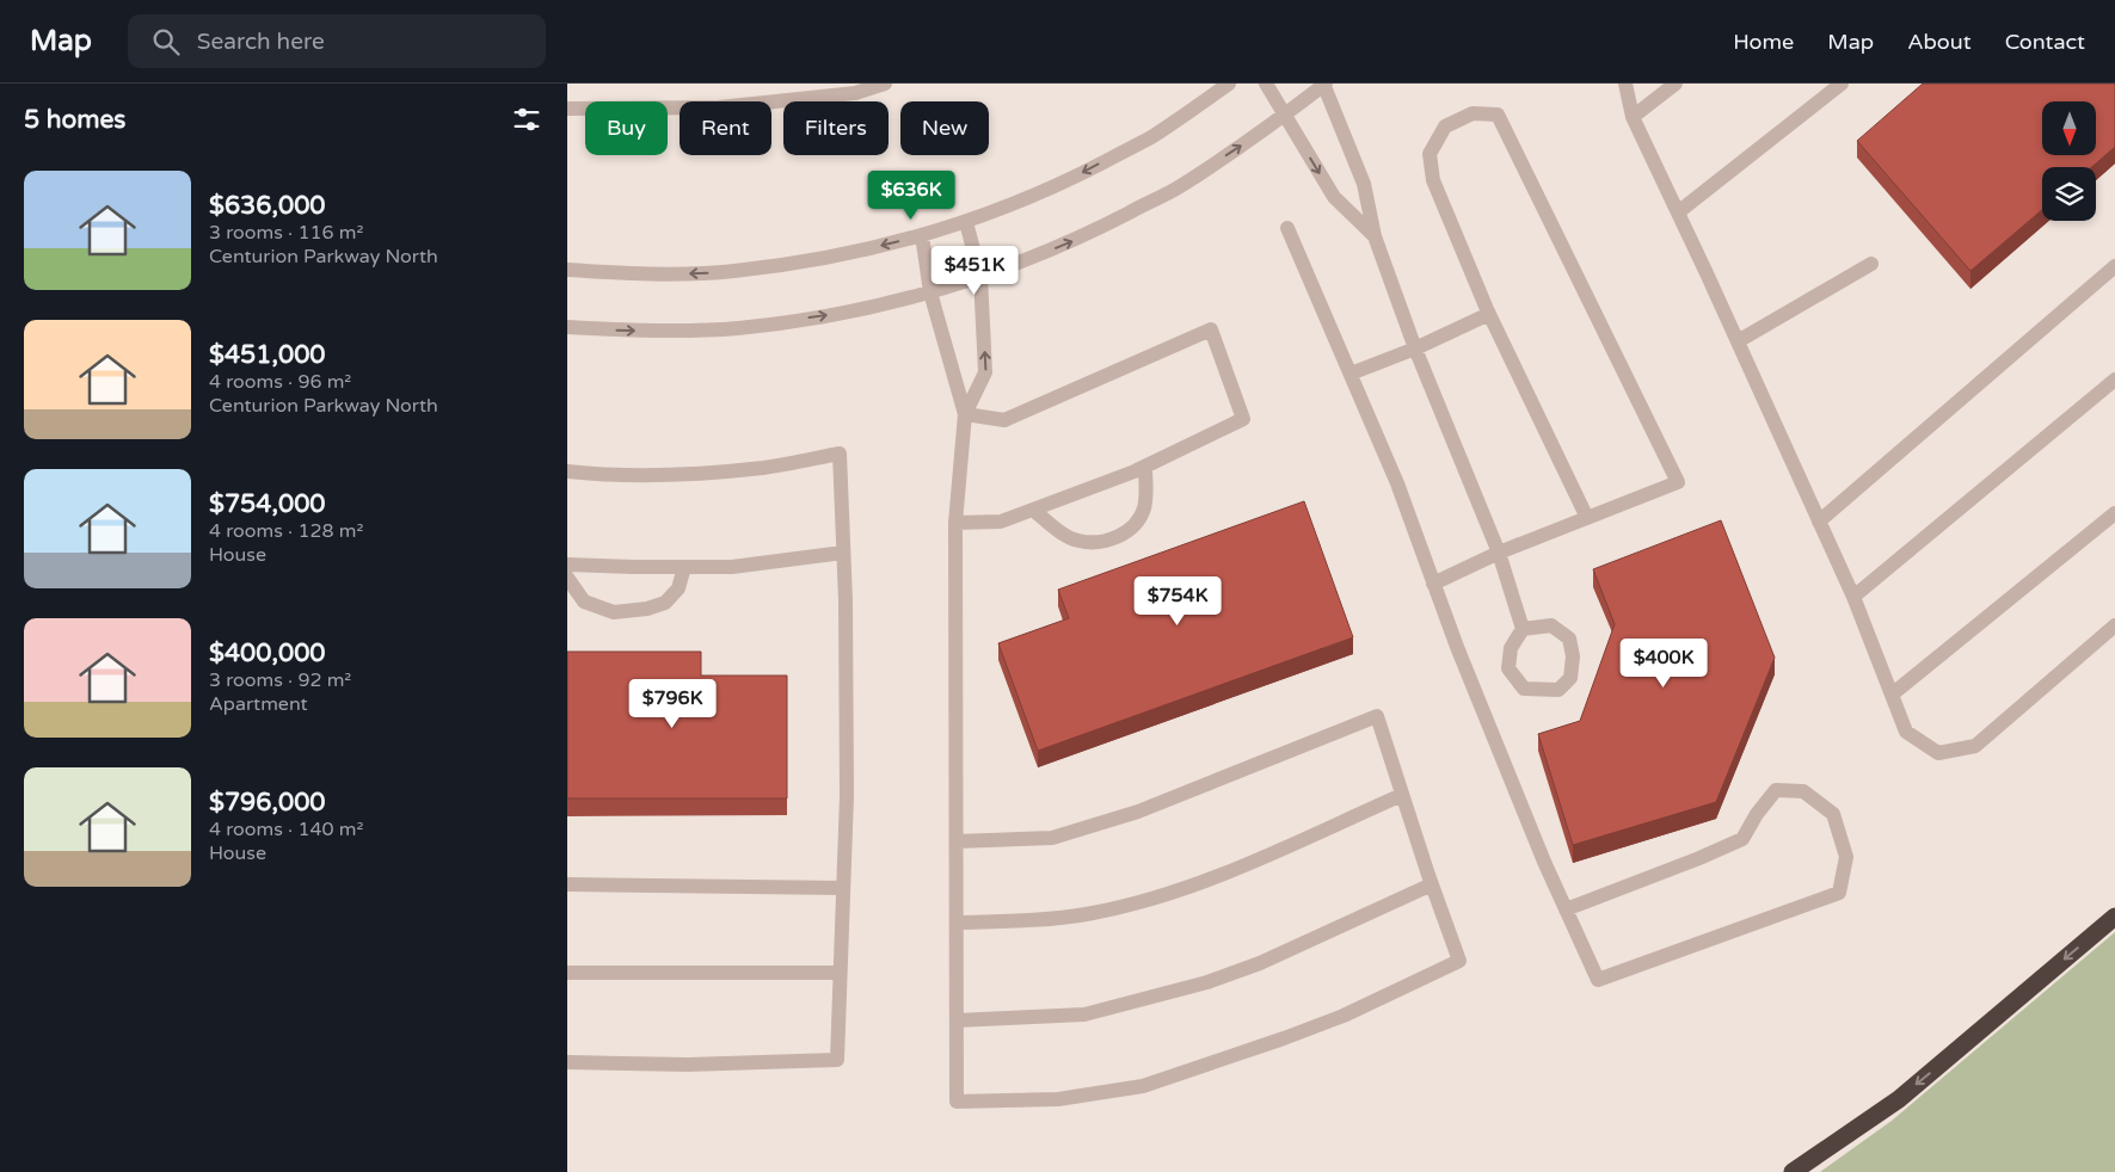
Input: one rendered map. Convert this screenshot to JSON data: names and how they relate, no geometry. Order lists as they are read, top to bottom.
{
  "north": "bottom",
  "page": {
    "header": "Map",
    "search": "Search here",
    "nav": [
      "Home",
      "Map",
      "About",
      "Contact"
    ],
    "heading": "5 homes",
    "chip": [
      "Buy",
      "Rent",
      "Filters",
      "New"
    ],
    "list": [
      {
        "name": "$636,000",
        "note": "3 rooms · 116 m² · Centurion Parkway North"
      },
      {
        "name": "$451,000",
        "note": "4 rooms · 96 m² · Centurion Parkway North"
      },
      {
        "name": "$754,000",
        "note": "4 rooms · 128 m² · House"
      },
      {
        "name": "$400,000",
        "note": "3 rooms · 92 m² · Apartment"
      },
      {
        "name": "$796,000",
        "note": "4 rooms · 140 m² · House"
      }
    ],
    "price": [
      "$636K",
      "$451K",
      "$754K",
      "$400K",
      "$796K"
    ]
  }
}
